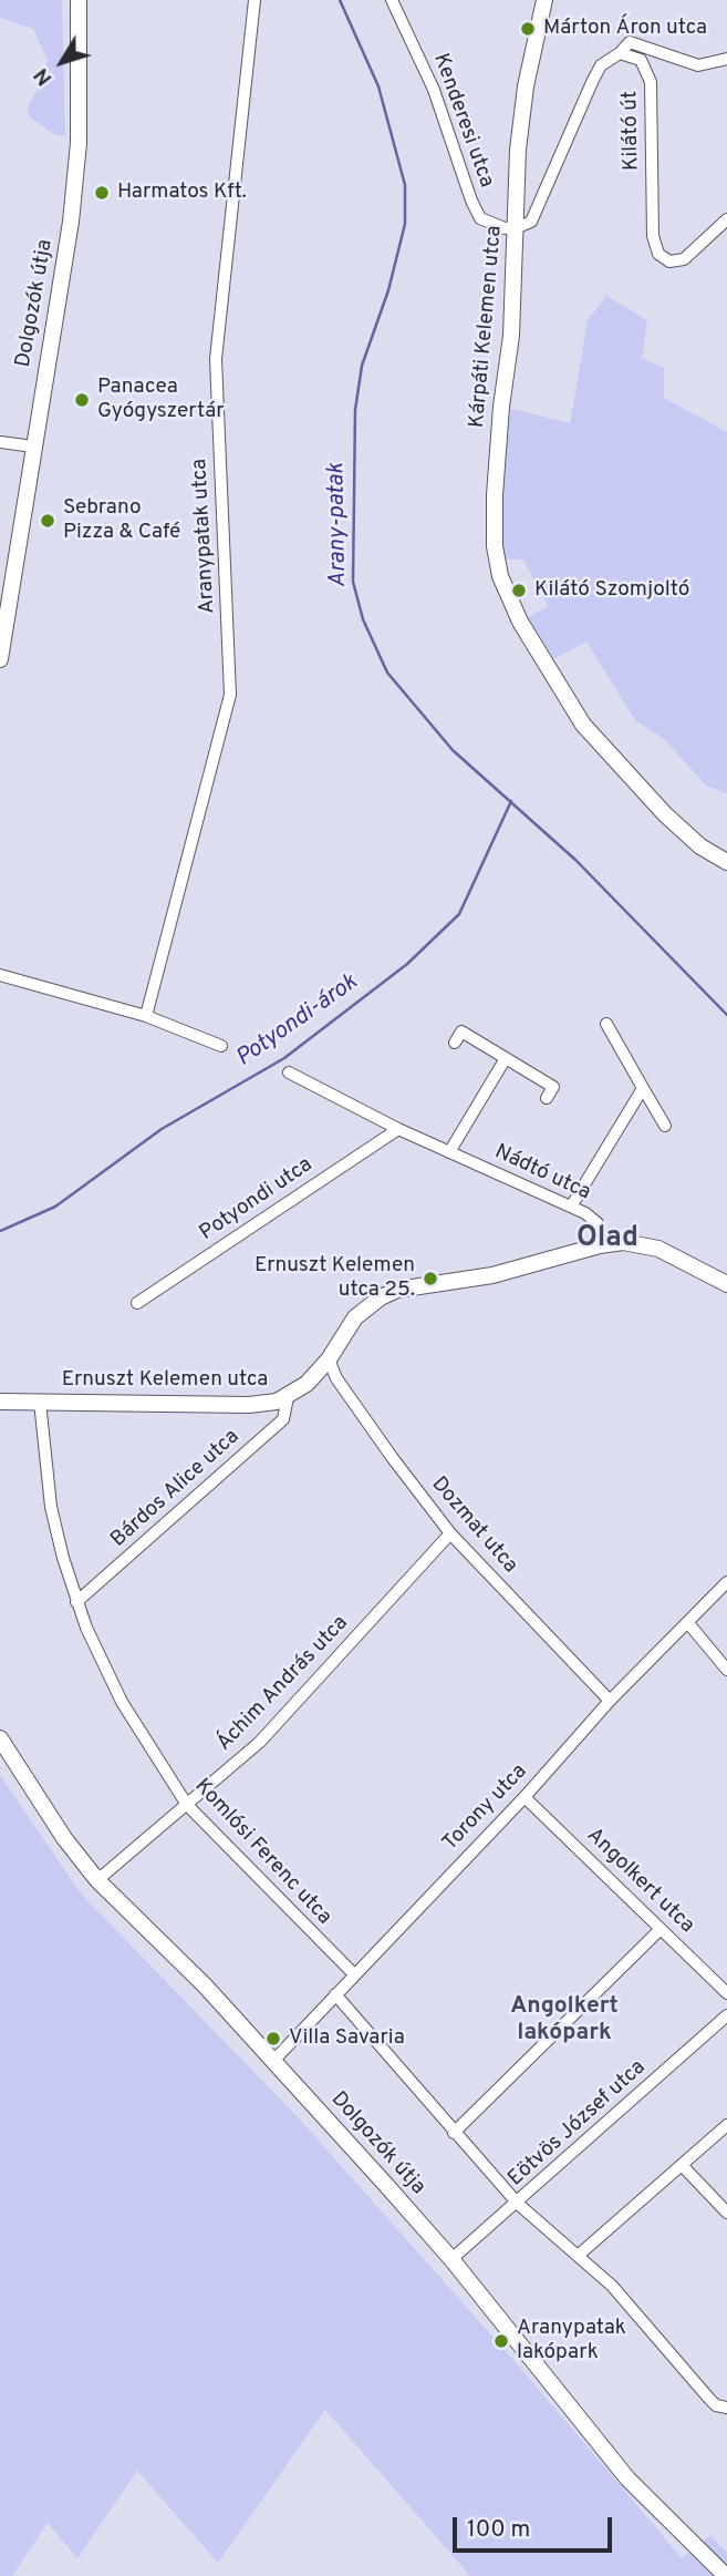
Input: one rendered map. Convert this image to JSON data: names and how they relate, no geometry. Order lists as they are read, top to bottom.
{
  "streets": {
    "main road": ["Dolgozók útja", "Kárpáti Kelemen utca", "Ernuszt Kelemen utca"],
    "street": [
      "Kenderesi utca",
      "Kilátó út",
      "Aranypatak utca",
      "Nádtó utca",
      "Potyondi utca",
      "Bárdos Alice utca",
      "Dozmat utca",
      "Áchim András utca",
      "Torony utca",
      "Komlósi Ferenc utca",
      "Angolkert utca",
      "Eötvös József utca"
    ]
  },
  "crossings": [
    ["Kenderesi utca", "Kilátó út"],
    ["Kenderesi utca", "Kárpáti Kelemen utca"],
    ["Kilátó út", "Kárpáti Kelemen utca"],
    ["Dolgozók útja", "Áchim András utca"],
    ["Dolgozók útja", "Torony utca"],
    ["Dolgozók útja", "Eötvös József utca"],
    ["Nádtó utca", "Potyondi utca"],
    ["Nádtó utca", "Ernuszt Kelemen utca"],
    ["Ernuszt Kelemen utca", "Bárdos Alice utca"],
    ["Ernuszt Kelemen utca", "Dozmat utca"],
    ["Ernuszt Kelemen utca", "Komlósi Ferenc utca"],
    ["Bárdos Alice utca", "Komlósi Ferenc utca"],
    ["Dozmat utca", "Áchim András utca"],
    ["Dozmat utca", "Torony utca"],
    ["Áchim András utca", "Komlósi Ferenc utca"],
    ["Torony utca", "Komlósi Ferenc utca"],
    ["Torony utca", "Angolkert utca"]
  ],
  "districts": ["Olad", "Angolkert lakópark"],
  "water": ["Arany-patak", "Potyondi-árok"],
  "places": [
    "Márton Áron utca",
    "Harmatos Kft.",
    "Panacea Gyógyszertár",
    "Sebrano Pizza & Café",
    "Kilátó Szomjoltó",
    "Ernuszt Kelemen utca 25.",
    "Villa Savaria",
    "Aranypatak lakópark"
  ],
  "scale_bar": "100 m",
  "north": "bottom left"
}
